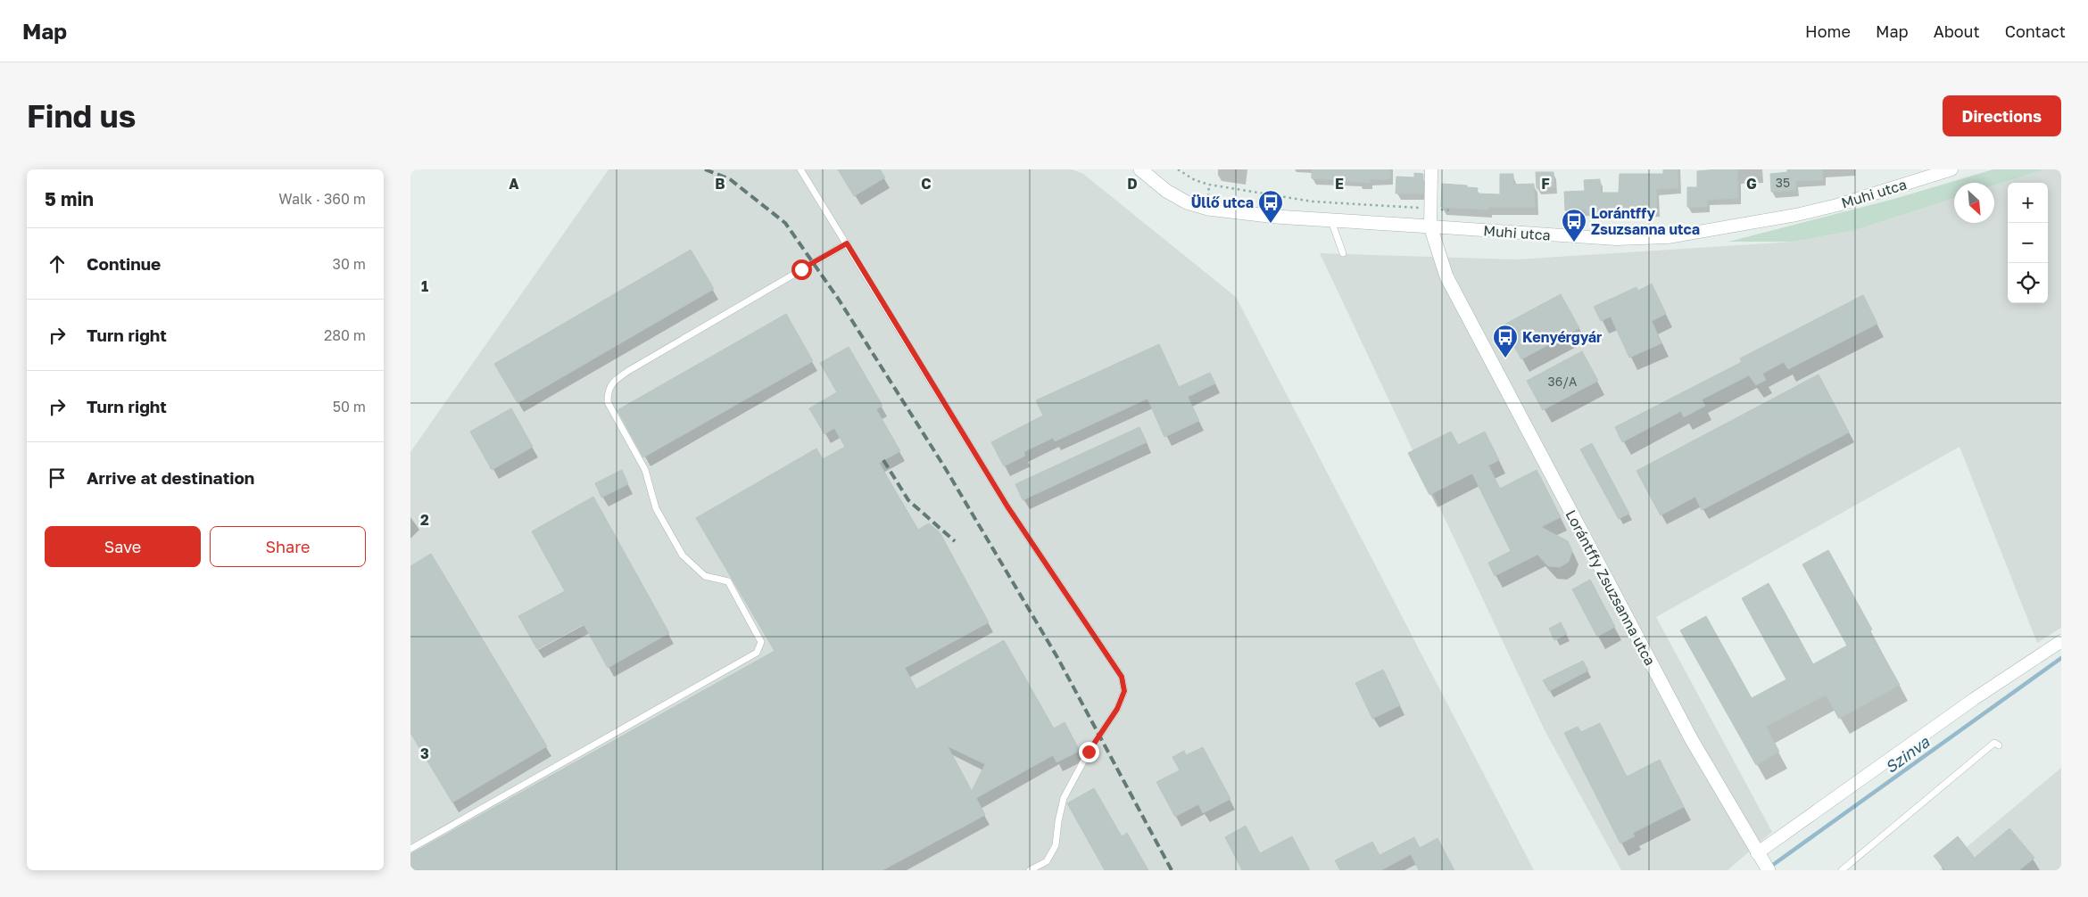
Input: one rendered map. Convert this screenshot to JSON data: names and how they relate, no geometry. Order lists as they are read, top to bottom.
{
  "streets": {
    "main road": ["Muhi utca", "Lorántffy Zsuzsanna utca"]
  },
  "crossings": [
    ["Muhi utca", "Lorántffy Zsuzsanna utca"]
  ],
  "water": ["Szinva"],
  "places": {
    "bus stop": ["Üllő utca", "Lorántffy Zsuzsanna utca", "Kenyérgyár"]
  },
  "house_numbers": ["35", "36/A"],
  "north": "bottom right",
  "page": {
    "header": "Map",
    "nav": [
      "Home",
      "Map",
      "About",
      "Contact"
    ],
    "buttons": [
      "Directions",
      ["Save", "Share"]
    ],
    "title": "Find us",
    "heading": ["5 min", "Walk · 360 m"],
    "map_buttons": ["+", "−"],
    "list": [
      ["Continue", "30 m"],
      ["Turn right", "280 m"],
      ["Turn right", "50 m"],
      "Arrive at destination"
    ]
  },
  "grid": {
    "columns": [
      "A",
      "B",
      "C",
      "D",
      "E",
      "F",
      "G"
    ],
    "rows": ["1", "2", "3"]
  }
}
